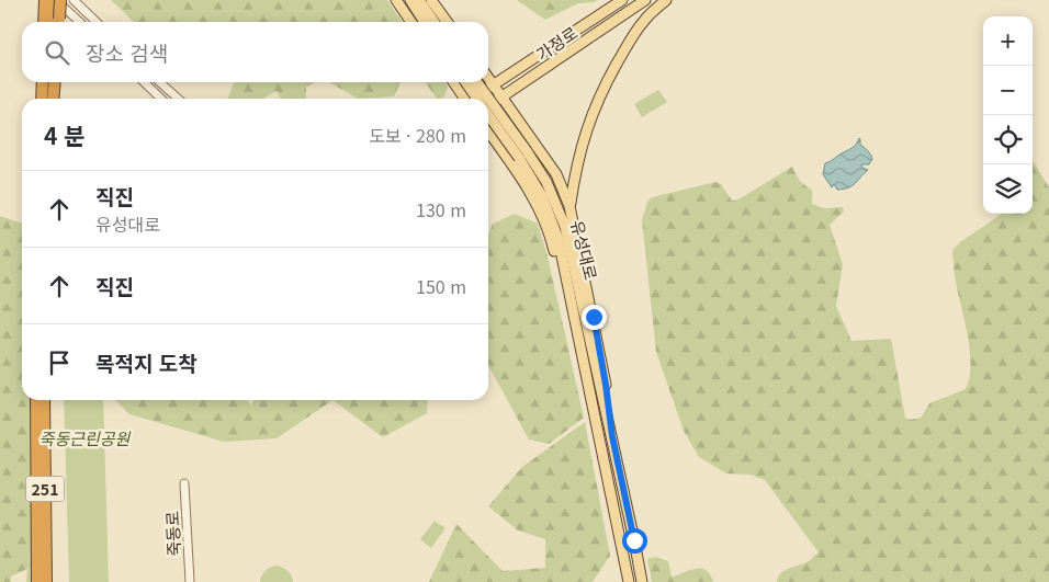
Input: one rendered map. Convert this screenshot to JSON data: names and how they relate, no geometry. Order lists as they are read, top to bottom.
{
  "streets": {
    "highway": ["251"],
    "main road": ["가정로", "유성대로"],
    "street": ["죽동로"]
  },
  "parks": ["죽동근린공원"],
  "page": {
    "map_buttons": ["+", "−"],
    "search": "장소 검색",
    "heading": ["4 분", "도보 · 280 m"],
    "list": [
      ["직진", "유성대로", "130 m"],
      ["직진", "150 m"],
      "목적지 도착"
    ]
  }
}
